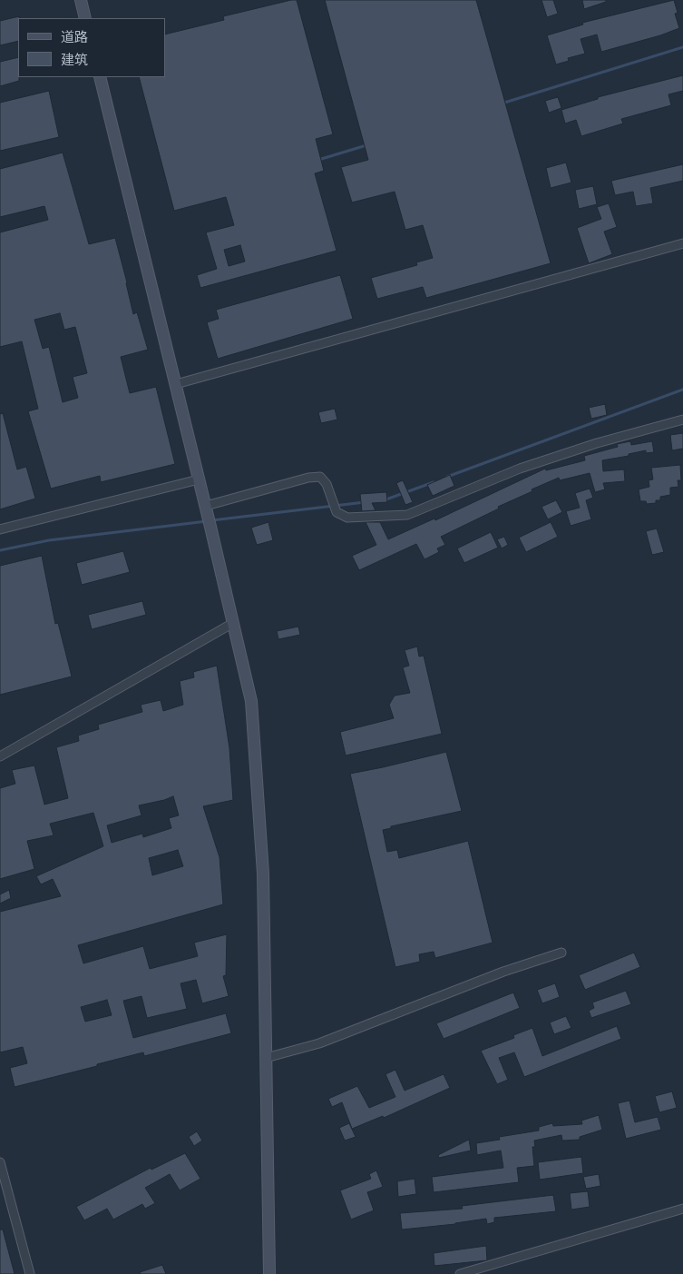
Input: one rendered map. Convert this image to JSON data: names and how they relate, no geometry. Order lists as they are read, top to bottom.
{
  "legend": ["道路", "建筑"]
}
